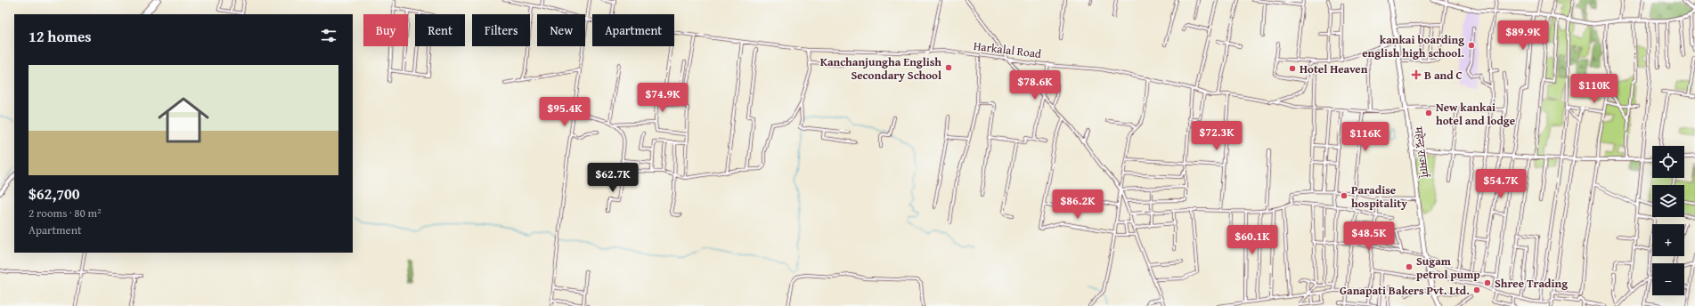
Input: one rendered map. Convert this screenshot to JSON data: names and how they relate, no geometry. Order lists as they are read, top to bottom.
{
  "streets": {
    "highway": ["महेन्द्र राज्मार्ग्"],
    "street": ["Harkalal Road"]
  },
  "places": {
    "other": [
      "kankai boarding english high school.",
      "Kanchanjungha English Secondary School",
      "Hotel Heaven",
      "New kankai hotel and lodge",
      "Paradise hospitality",
      "Sugam petrol pump",
      "Shree Trading",
      "Ganapati Bakers Pvt. Ltd."
    ],
    "health": ["B and C"]
  },
  "page": {
    "chip": [
      "Buy",
      "Rent",
      "Filters",
      "New",
      "Apartment"
    ],
    "heading": "12 homes",
    "price": [
      "$89.9K",
      "$78.6K",
      "$110K",
      "$74.9K",
      "$95.4K",
      "$72.3K",
      "$116K",
      "$62.7K",
      "$54.7K",
      "$86.2K",
      "$48.5K",
      "$60.1K"
    ],
    "list": [
      {
        "name": "$62,700",
        "note": "2 rooms · 80 m² · Apartment"
      }
    ],
    "map_buttons": ["+", "−"]
  }
}
